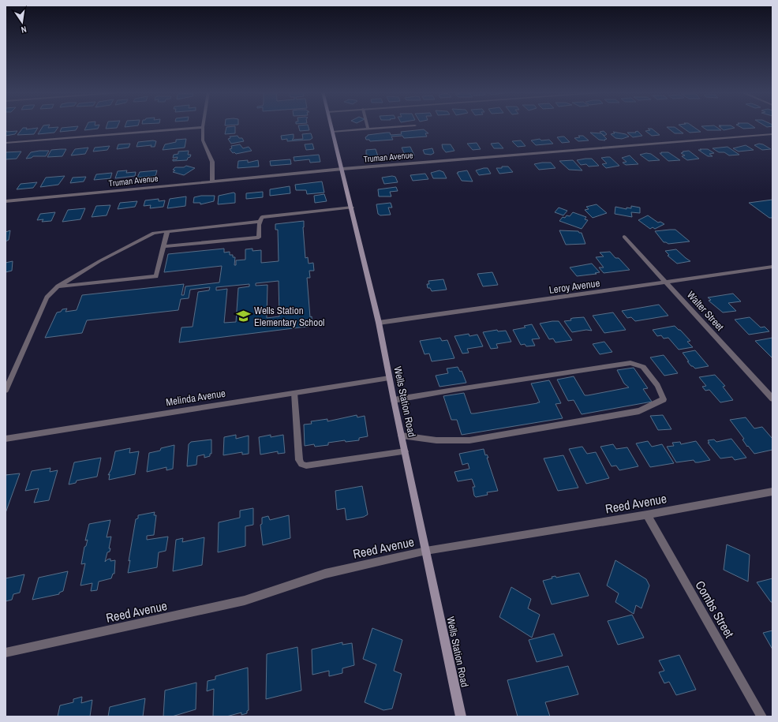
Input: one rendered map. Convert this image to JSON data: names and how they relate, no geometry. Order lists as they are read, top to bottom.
{
  "streets": {
    "street": [
      "Truman Avenue",
      "Leroy Avenue",
      "Walter Street",
      "Melinda Avenue",
      "Wells Station Road",
      "Reed Avenue",
      "Combs Street"
    ]
  },
  "crossings": [
    ["Truman Avenue", "Wells Station Road"],
    ["Leroy Avenue", "Walter Street"],
    ["Leroy Avenue", "Wells Station Road"],
    ["Melinda Avenue", "Wells Station Road"],
    ["Wells Station Road", "Reed Avenue"],
    ["Reed Avenue", "Combs Street"]
  ],
  "places": {
    "school or university": ["Wells Station Elementary School"]
  },
  "north": "bottom"
}
